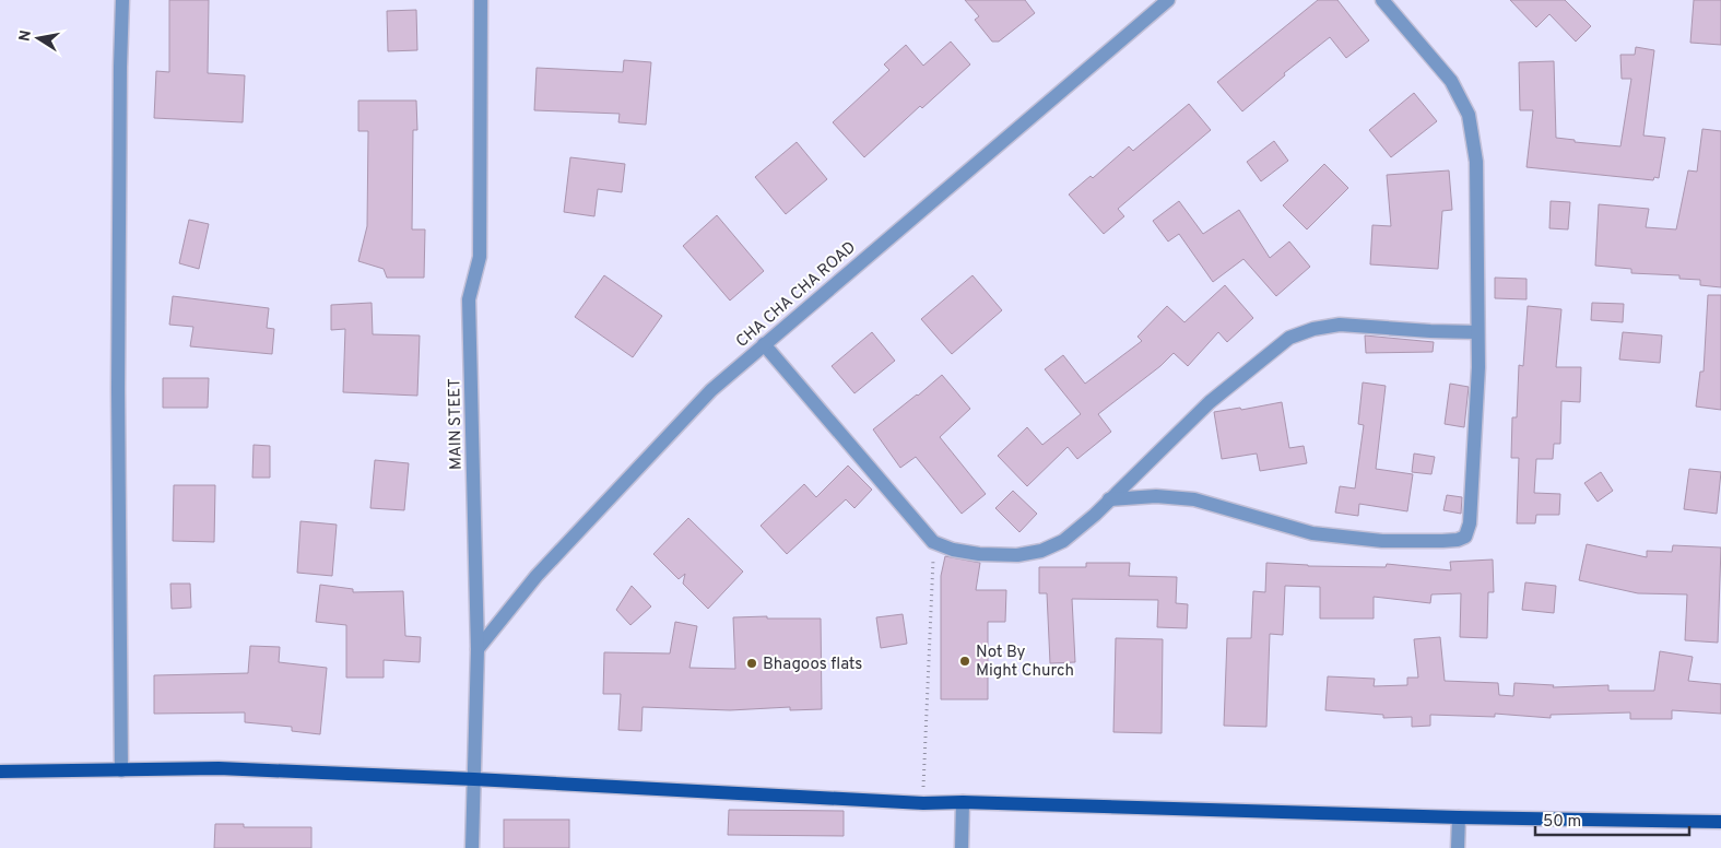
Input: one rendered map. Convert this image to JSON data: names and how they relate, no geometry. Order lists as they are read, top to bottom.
{
  "streets": {
    "street": ["CHA CHA CHA ROAD", "MAIN STEET"]
  },
  "crossings": [
    ["CHA CHA CHA ROAD", "MAIN STEET"]
  ],
  "places": ["Not By Might Church", "Bhagoos flats"],
  "scale_bar": "50 m",
  "north": "left"
}
